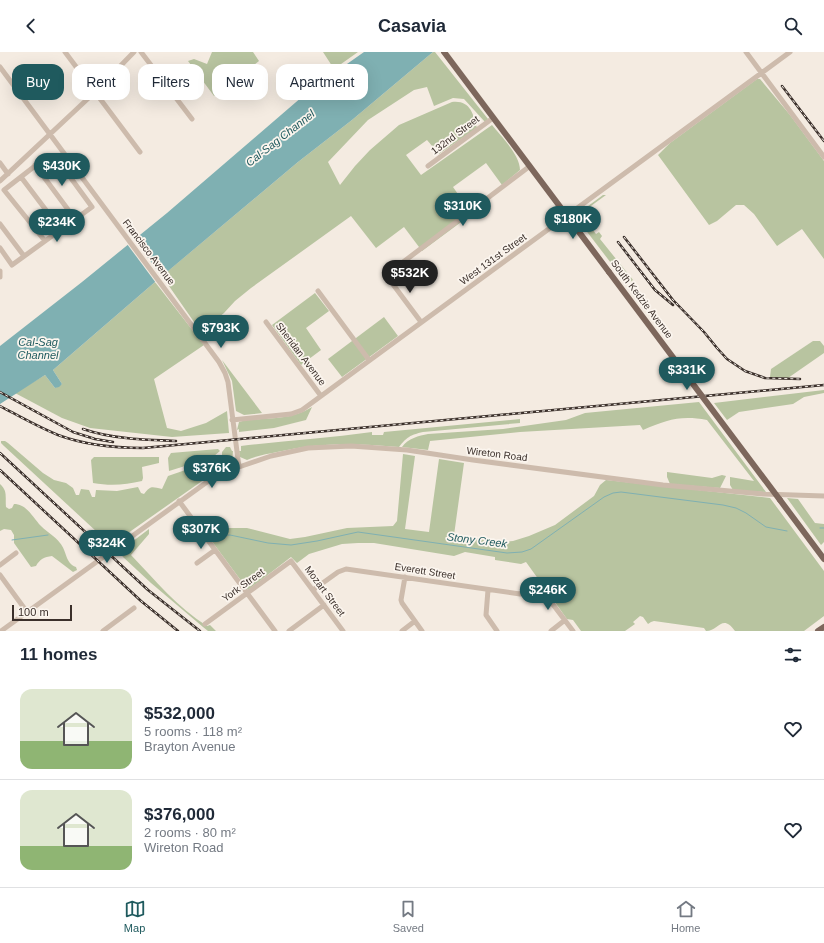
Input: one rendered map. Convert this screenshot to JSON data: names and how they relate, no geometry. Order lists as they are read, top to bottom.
{
  "streets": {
    "main road": ["South Kedzie Avenue"],
    "street": [
      "132nd Street",
      "Francisco Avenue",
      "West 131st Street",
      "Sheridan Avenue",
      "Wireton Road",
      "Everett Street",
      "York Street",
      "Mozart Street"
    ]
  },
  "crossings": [
    ["132nd Street", "South Kedzie Avenue"],
    ["Francisco Avenue", "West 131st Street"],
    ["Francisco Avenue", "Wireton Road"],
    ["West 131st Street", "South Kedzie Avenue"],
    ["West 131st Street", "Sheridan Avenue"],
    ["Everett Street", "Mozart Street"],
    ["York Street", "Mozart Street"]
  ],
  "water": ["Cal-Sag Channel", "Stony Creek"],
  "scale_bar": "100 m",
  "page": {
    "header": "Casavia",
    "chip": [
      "Buy",
      "Rent",
      "Filters",
      "New",
      "Apartment"
    ],
    "price": [
      "$430K",
      "$310K",
      "$180K",
      "$234K",
      "$532K",
      "$793K",
      "$331K",
      "$376K",
      "$307K",
      "$324K",
      "$246K"
    ],
    "scale": "100 m",
    "heading": "11 homes",
    "list": [
      {
        "name": "$532,000",
        "note": "5 rooms · 118 m² · Brayton Avenue"
      },
      {
        "name": "$376,000",
        "note": "2 rooms · 80 m² · Wireton Road"
      }
    ],
    "tabs": ["Map", "Saved", "Home"]
  }
}
